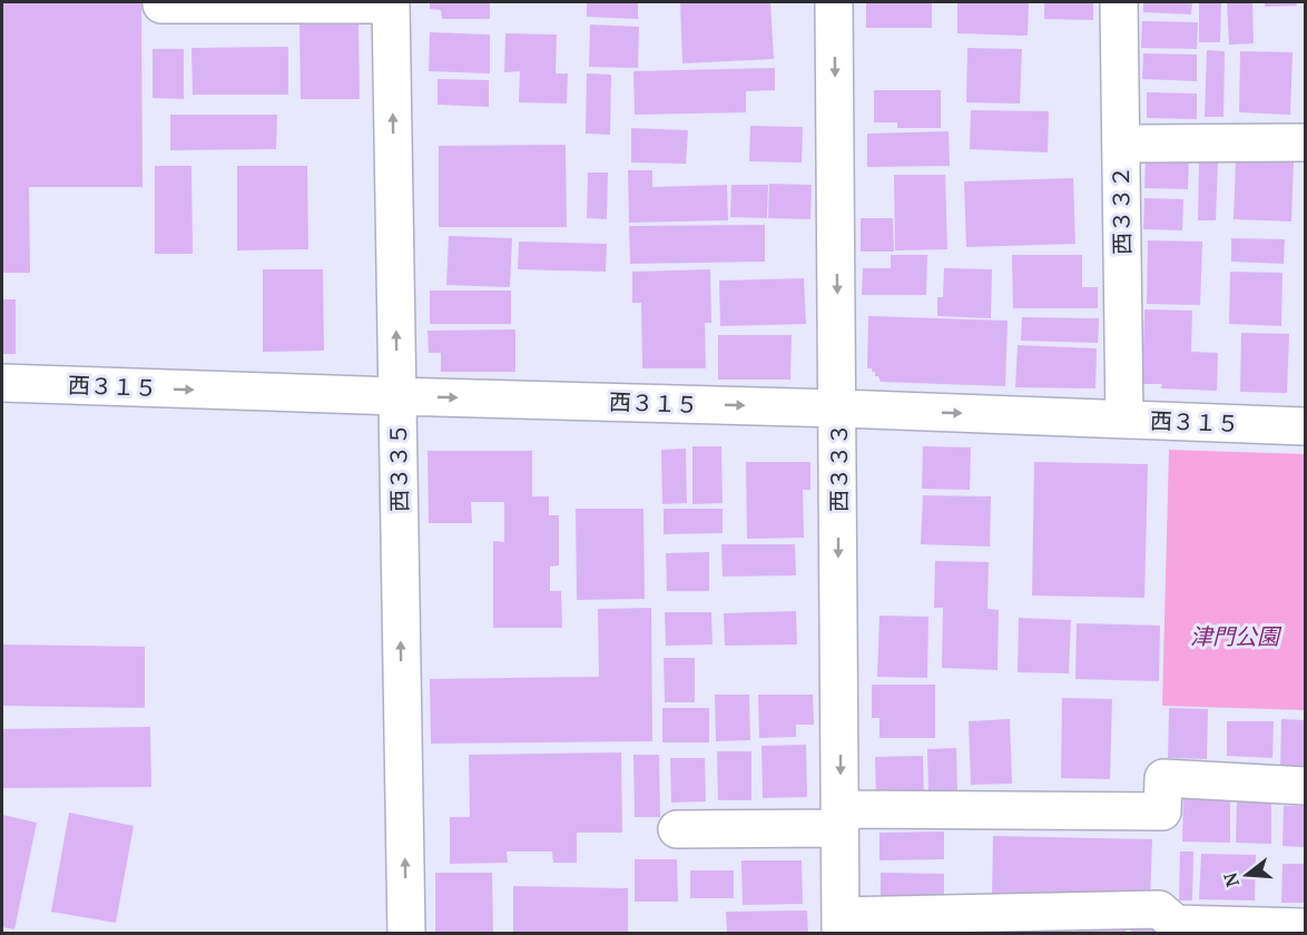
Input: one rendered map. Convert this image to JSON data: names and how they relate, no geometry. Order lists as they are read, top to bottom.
{
  "streets": {
    "street": [
      "西３３２",
      "西３１５",
      "西３３５",
      "西３３３"
    ]
  },
  "crossings": [
    ["西３３２", "西３１５"],
    ["西３１５", "西３３５"],
    ["西３１５", "西３３３"]
  ],
  "one_way": ["西３１５", "西３３５", "西３３３"],
  "parks": ["津門公園"],
  "north": "left"
}
